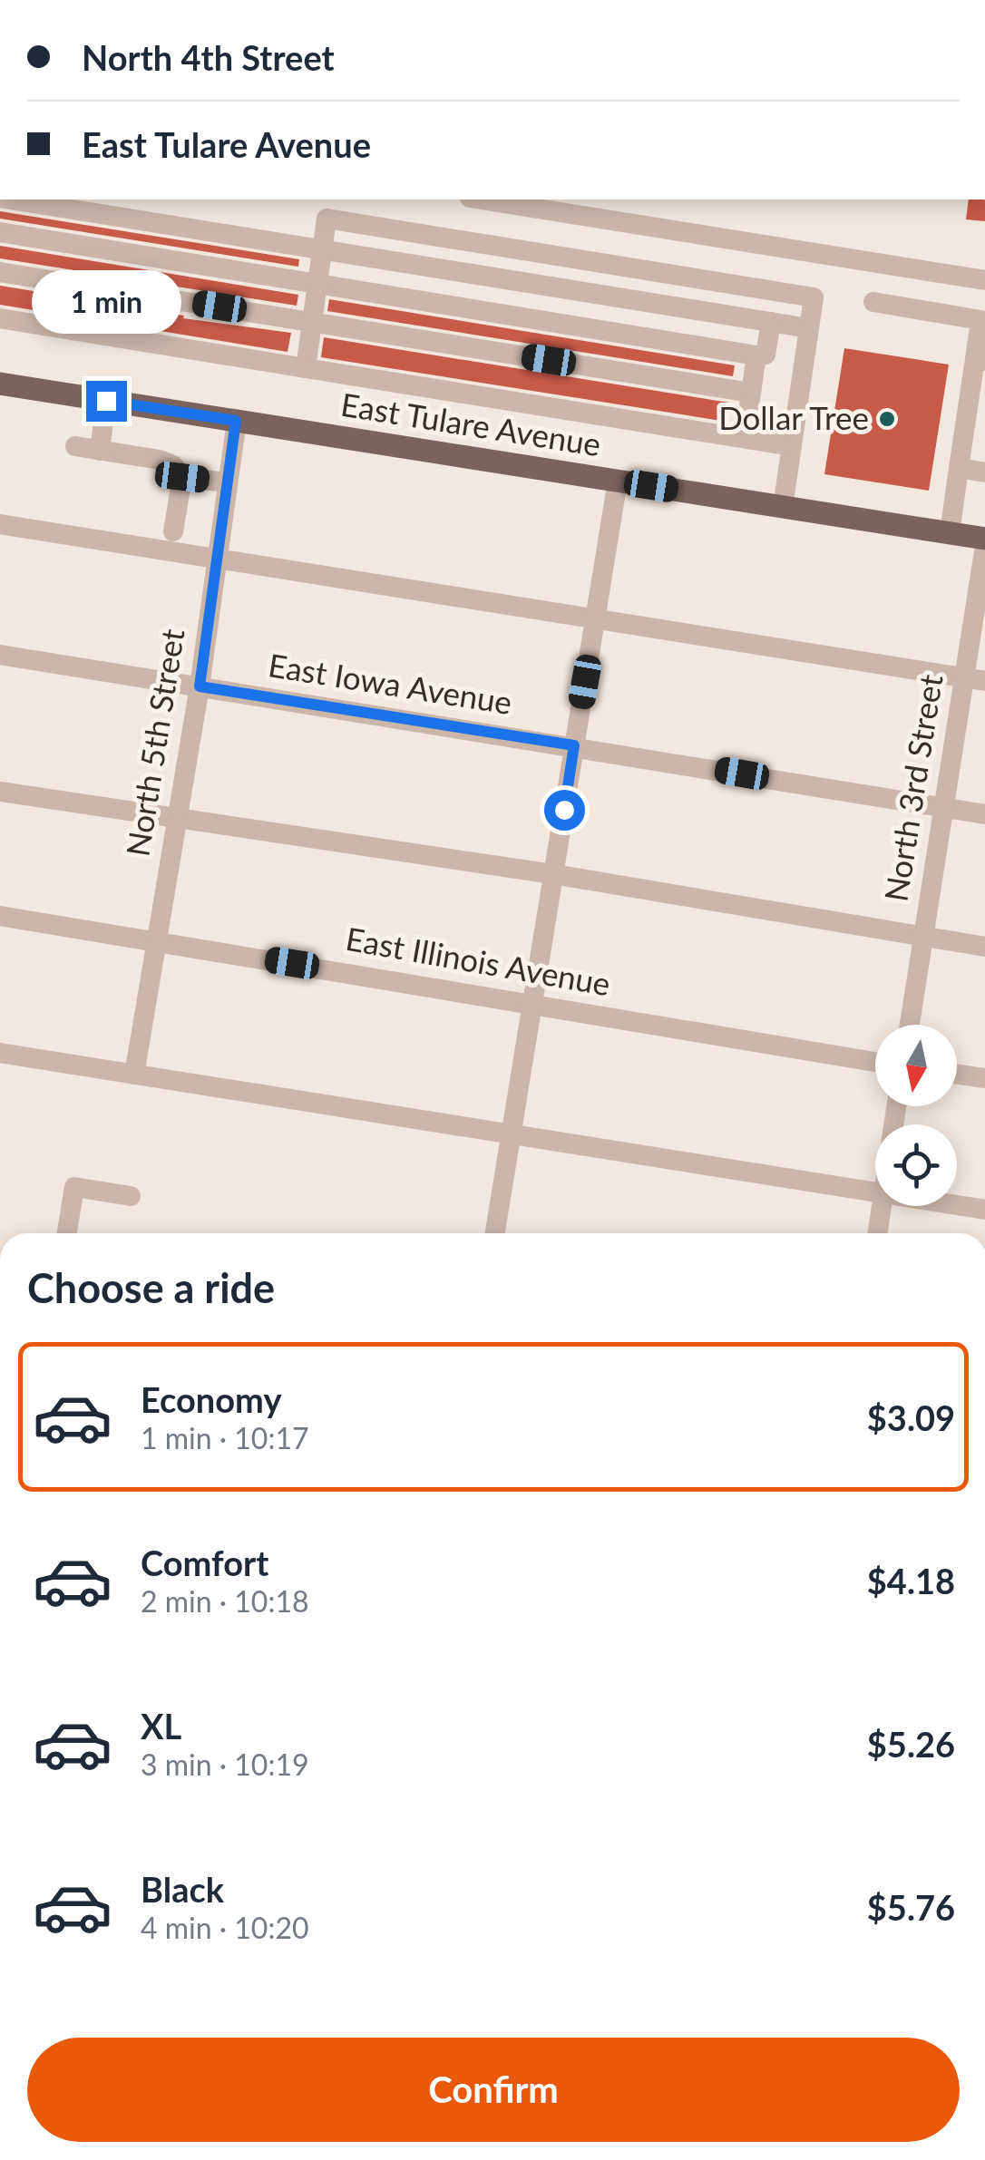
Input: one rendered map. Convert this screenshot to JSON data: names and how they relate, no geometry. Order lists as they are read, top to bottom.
{
  "streets": {
    "main road": ["East Tulare Avenue"],
    "street": [
      "East Iowa Avenue",
      "North 5th Street",
      "North 3rd Street",
      "East Illinois Avenue"
    ]
  },
  "crossings": [
    ["East Tulare Avenue", "North 5th Street"],
    ["East Iowa Avenue", "North 5th Street"],
    ["East Iowa Avenue", "North 3rd Street"],
    ["North 5th Street", "East Illinois Avenue"]
  ],
  "places": ["Dollar Tree"],
  "north": "bottom",
  "page": {
    "banner": ["North 4th Street", "East Tulare Avenue"],
    "bubble": "1 min",
    "heading": "Choose a ride",
    "list": [
      {
        "name": "Economy",
        "note": "1 min · 10:17",
        "value": "$3.09"
      },
      {
        "name": "Comfort",
        "note": "2 min · 10:18",
        "value": "$4.18"
      },
      {
        "name": "XL",
        "note": "3 min · 10:19",
        "value": "$5.26"
      },
      {
        "name": "Black",
        "note": "4 min · 10:20",
        "value": "$5.76"
      }
    ],
    "buttons": "Confirm"
  }
}
